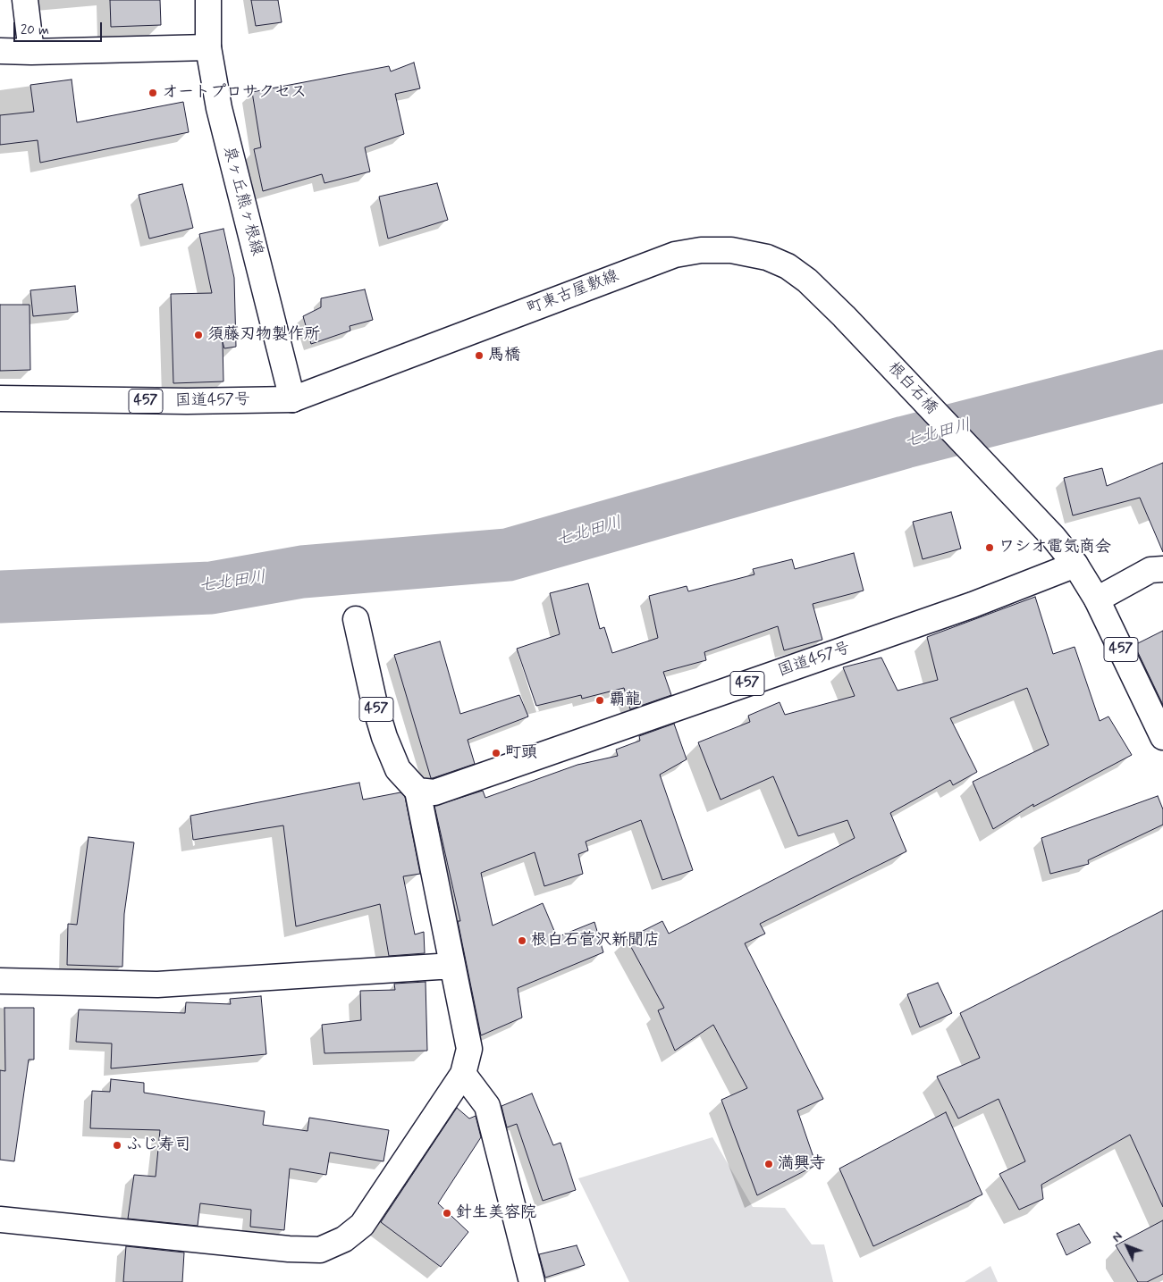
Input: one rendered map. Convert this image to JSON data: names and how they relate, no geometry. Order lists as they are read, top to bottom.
{
  "streets": {
    "main road": [
      "泉ヶ丘熊ヶ根線",
      "町東古屋敷線",
      "根白石橋",
      "457",
      "国道457号"
    ]
  },
  "crossings": [
    ["泉ヶ丘熊ヶ根線", "町東古屋敷線"],
    ["泉ヶ丘熊ヶ根線", "国道457号"],
    ["町東古屋敷線", "根白石橋"],
    ["町東古屋敷線", "国道457号"],
    ["根白石橋", "457"],
    ["根白石橋", "国道457号"],
    ["457", "国道457号"]
  ],
  "water": ["七北田川"],
  "places": [
    "オートプロサクセス",
    "須藤刃物製作所",
    "馬橋",
    "ワシオ電気商会",
    "覇龍",
    "町頭",
    "根白石菅沢新聞店",
    "ふじ寿司",
    "満興寺",
    "針生美容院"
  ],
  "scale_bar": "20 m",
  "north": "top left"
}
